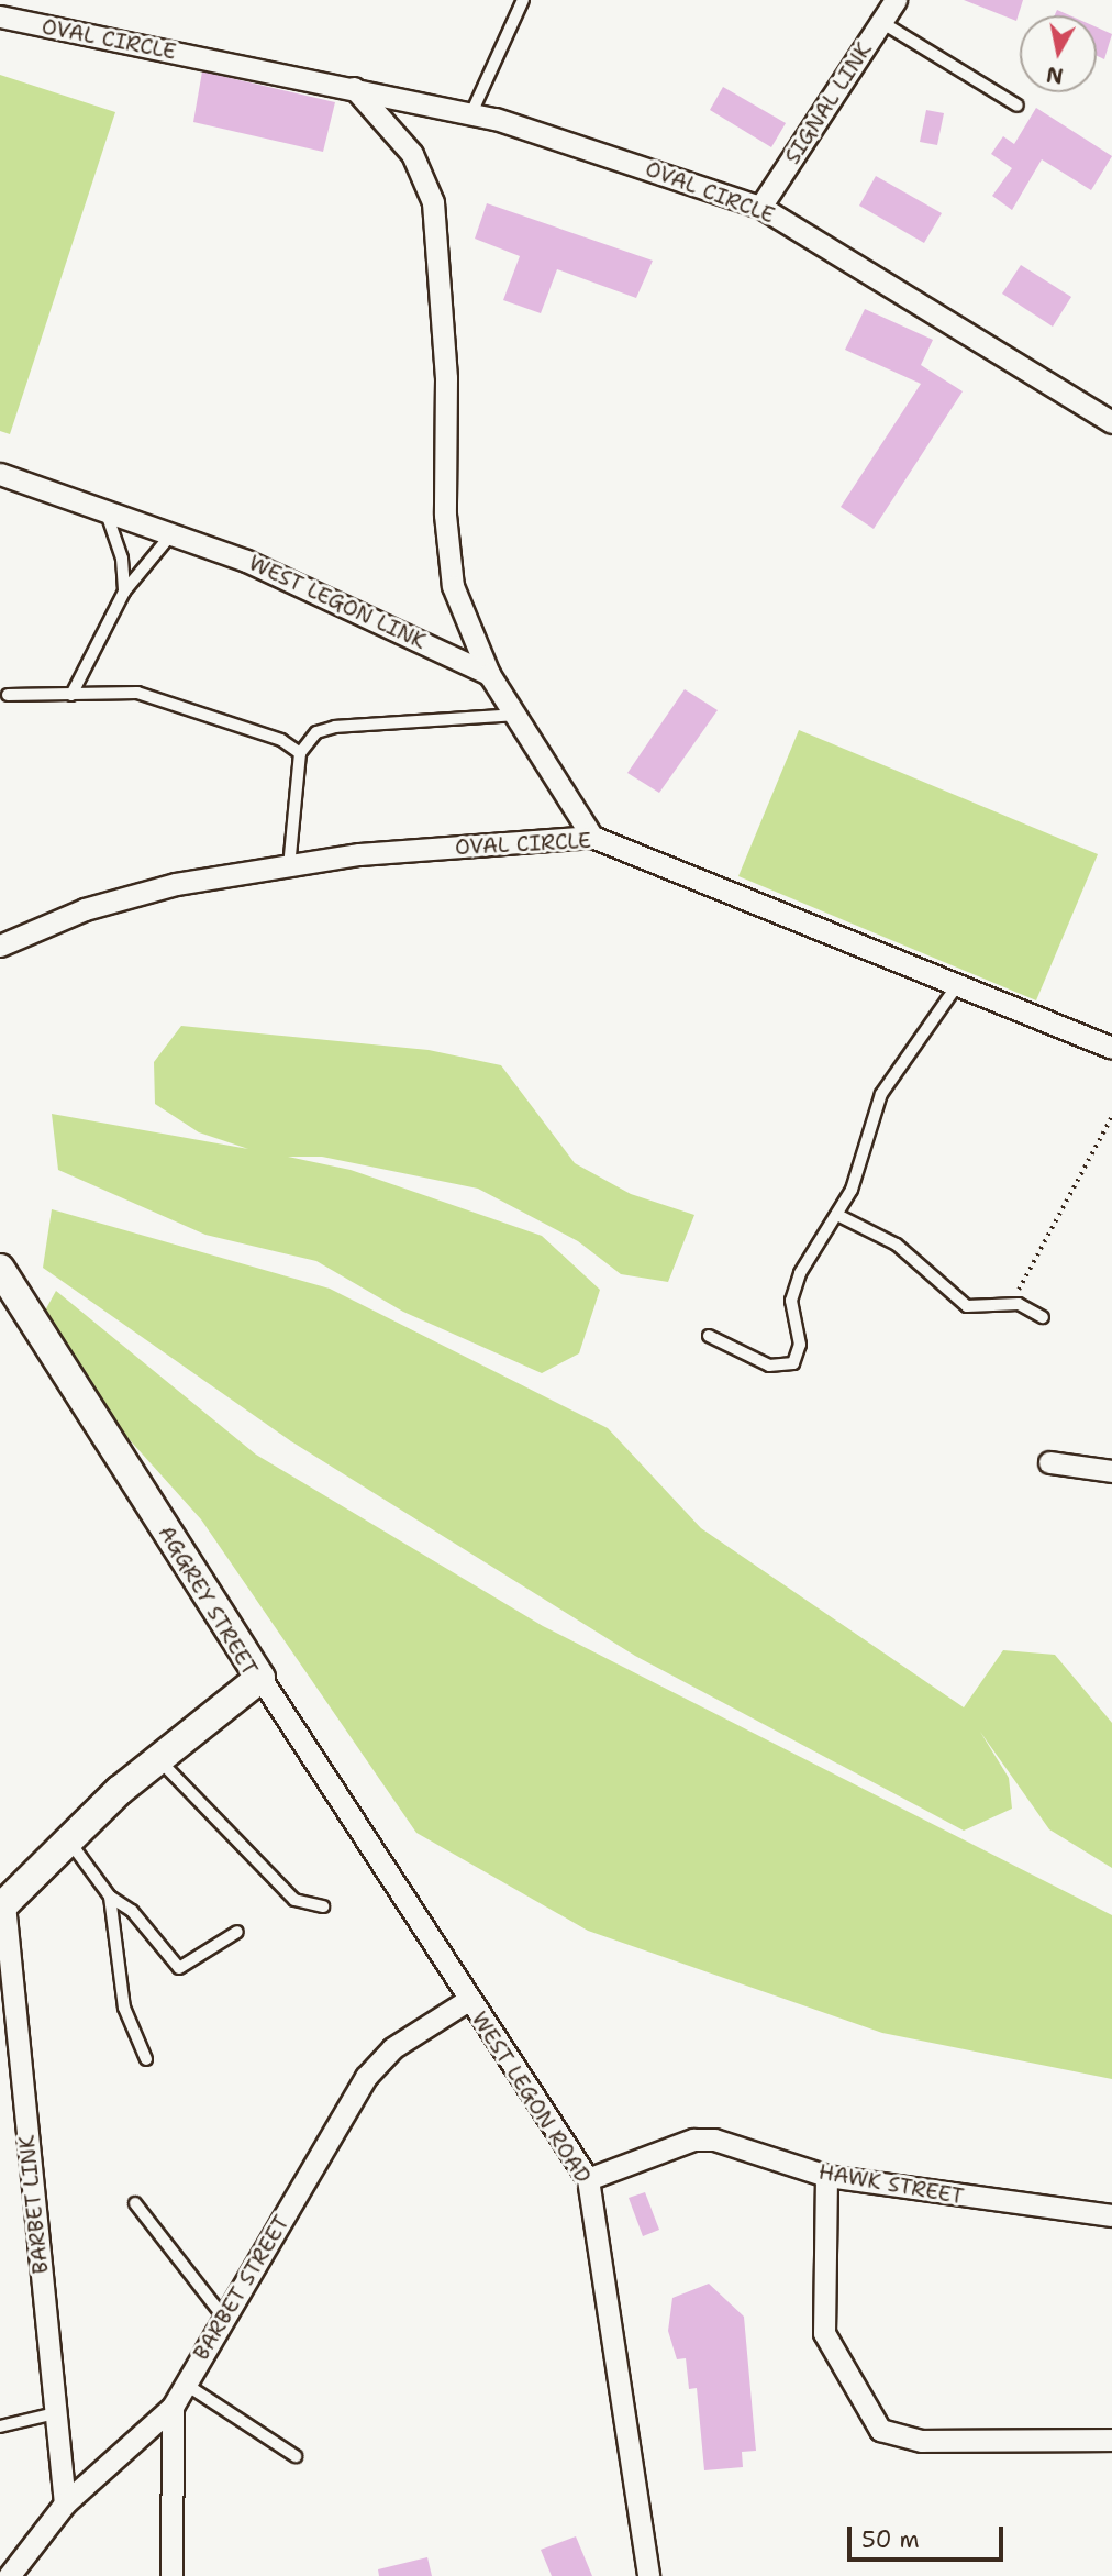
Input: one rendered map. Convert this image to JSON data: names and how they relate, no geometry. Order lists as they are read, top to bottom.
{
  "streets": {
    "main road": ["AGGREY STREET"],
    "street": [
      "OVAL CIRCLE",
      "SIGNAL LINK",
      "WEST LEGON LINK",
      "WEST LEGON ROAD",
      "HAWK STREET",
      "BARBET LINK",
      "BARBET STREET"
    ]
  },
  "crossings": [
    ["OVAL CIRCLE", "SIGNAL LINK"],
    ["AGGREY STREET", "WEST LEGON ROAD"],
    ["AGGREY STREET", "BARBET LINK"],
    ["WEST LEGON ROAD", "HAWK STREET"],
    ["WEST LEGON ROAD", "BARBET STREET"],
    ["BARBET LINK", "BARBET STREET"]
  ],
  "scale_bar": "50 m",
  "north": "bottom"
}
